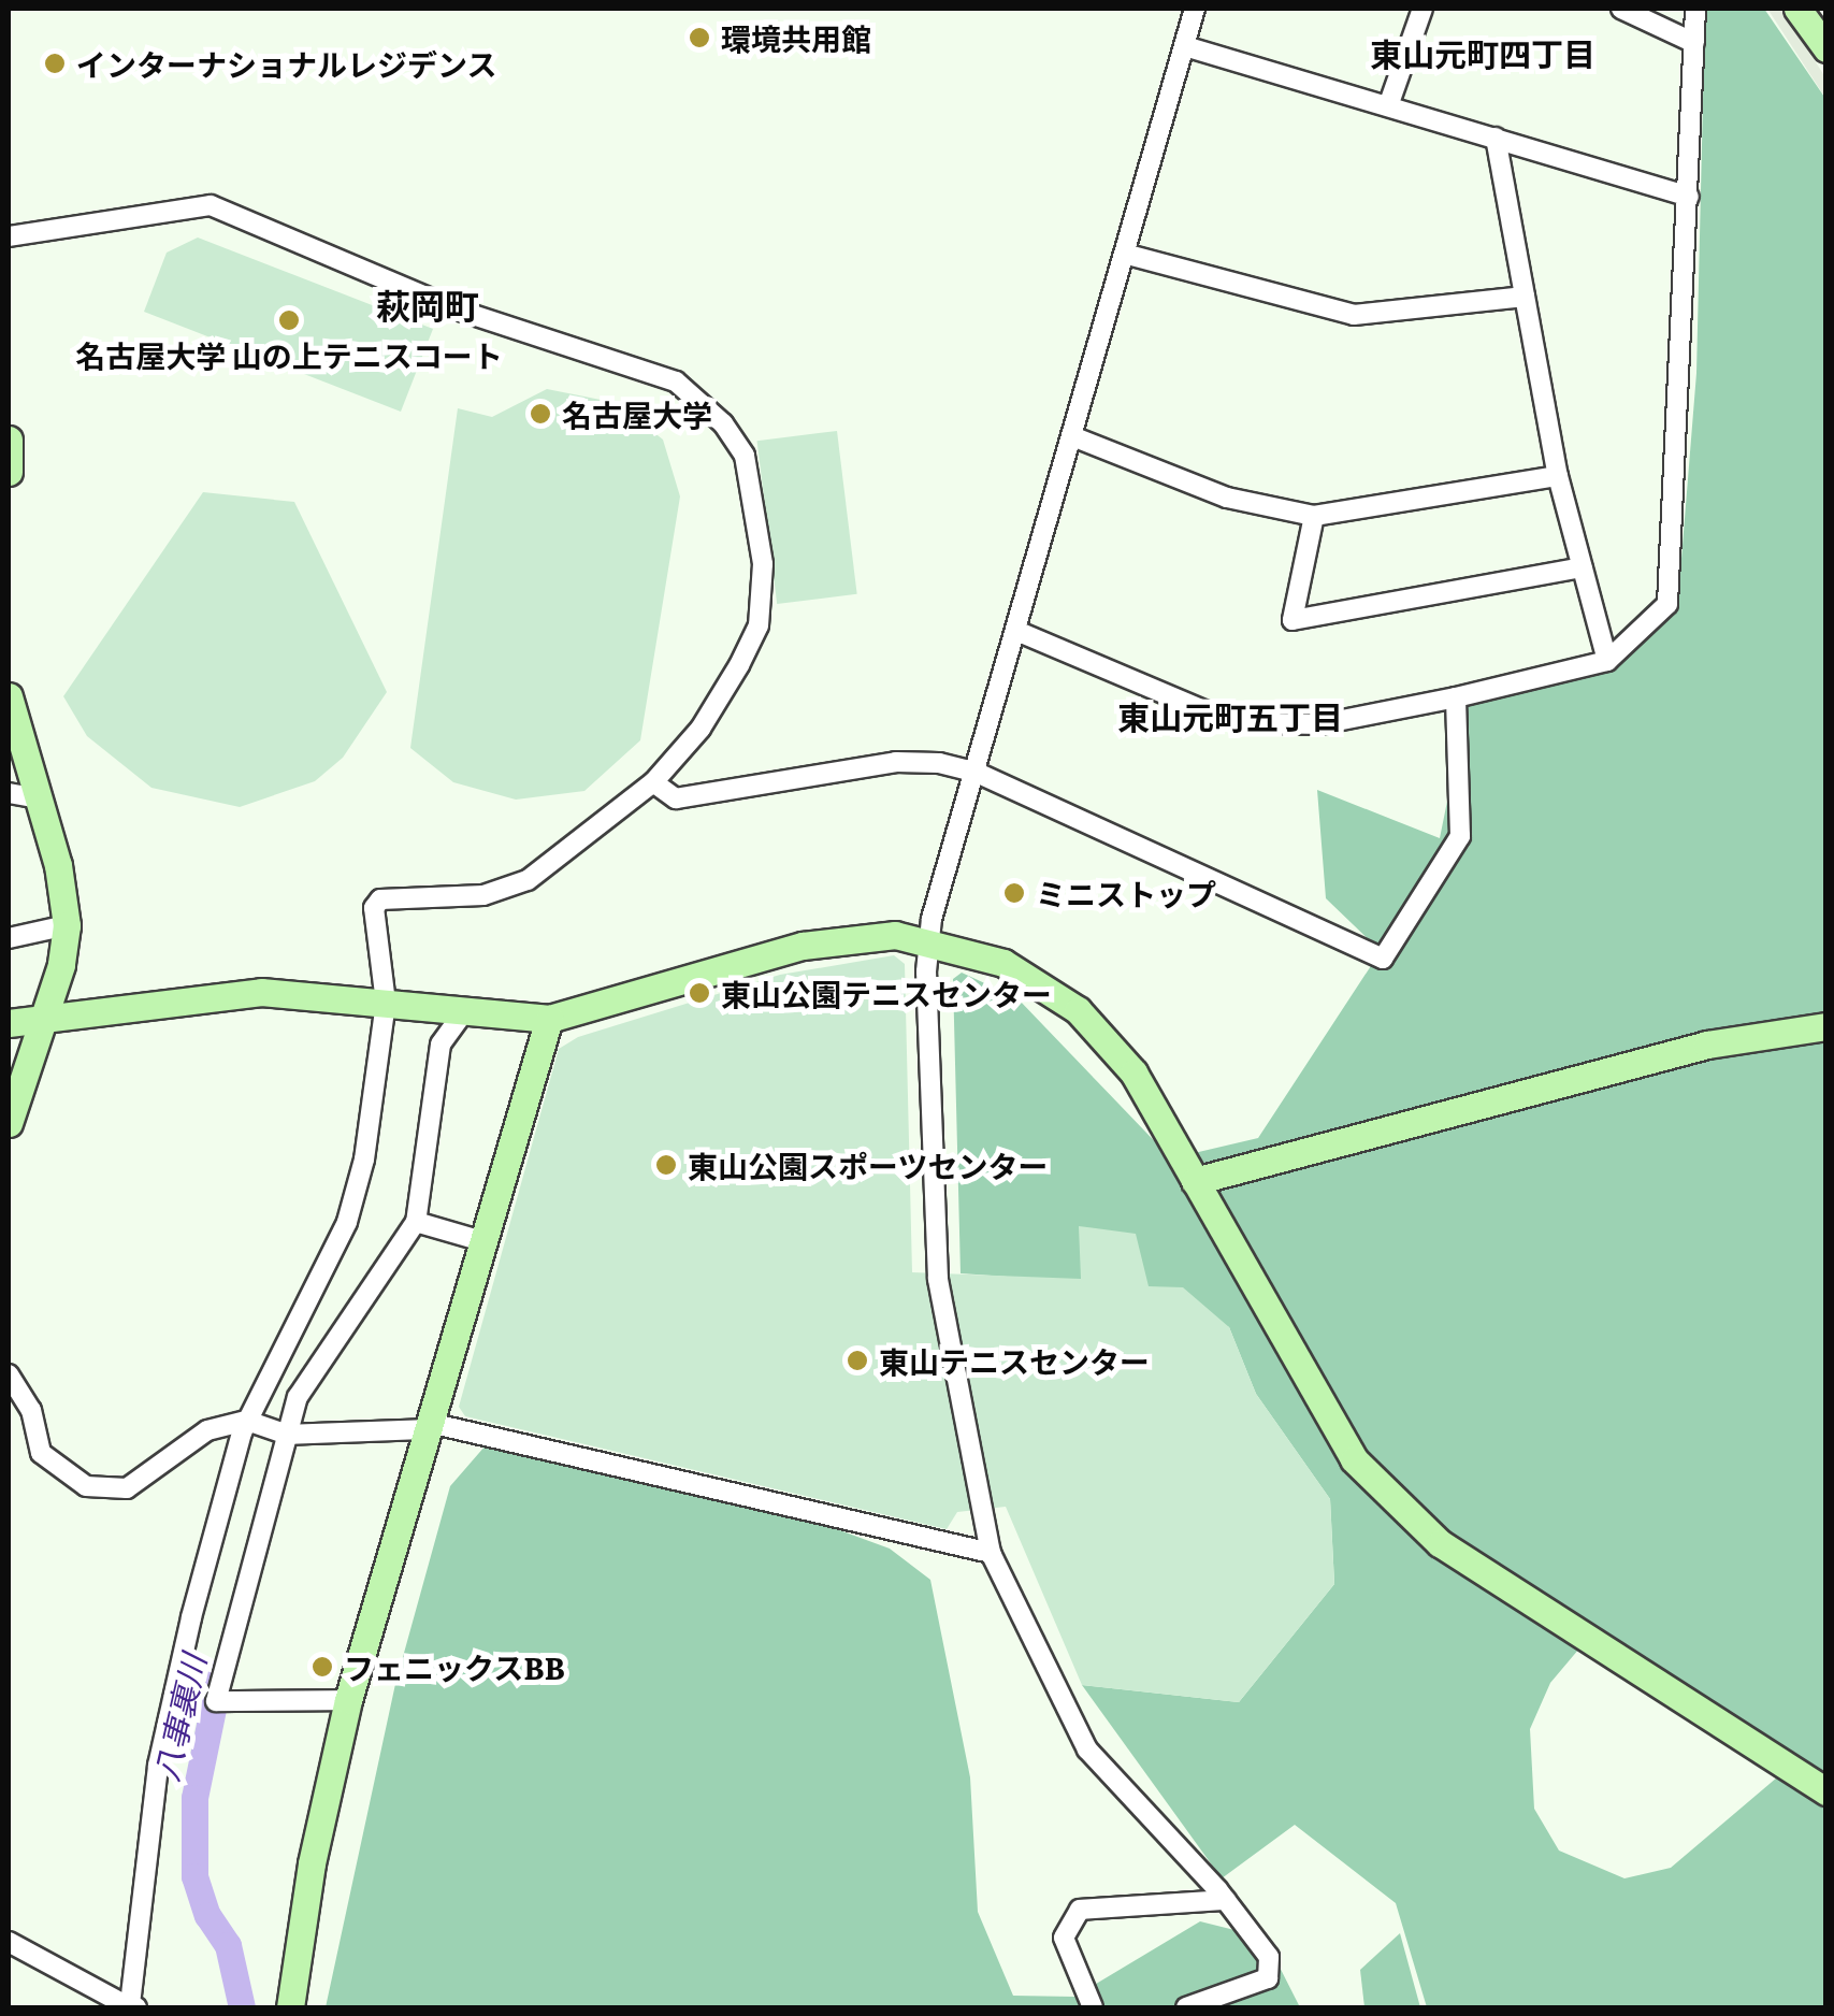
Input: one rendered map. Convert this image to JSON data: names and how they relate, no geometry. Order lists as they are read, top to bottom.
{
  "districts": ["東山元町四丁目", "萩岡町", "東山元町五丁目"],
  "water": ["八事裏川"],
  "places": [
    "環境共用館",
    "インターナショナルレジデンス",
    "名古屋大学 山の上テニスコート",
    "名古屋大学",
    "ミニストップ",
    "東山公園テニスセンター",
    "東山公園スポーツセンター",
    "東山テニスセンター",
    "フェニックスBB"
  ]
}
